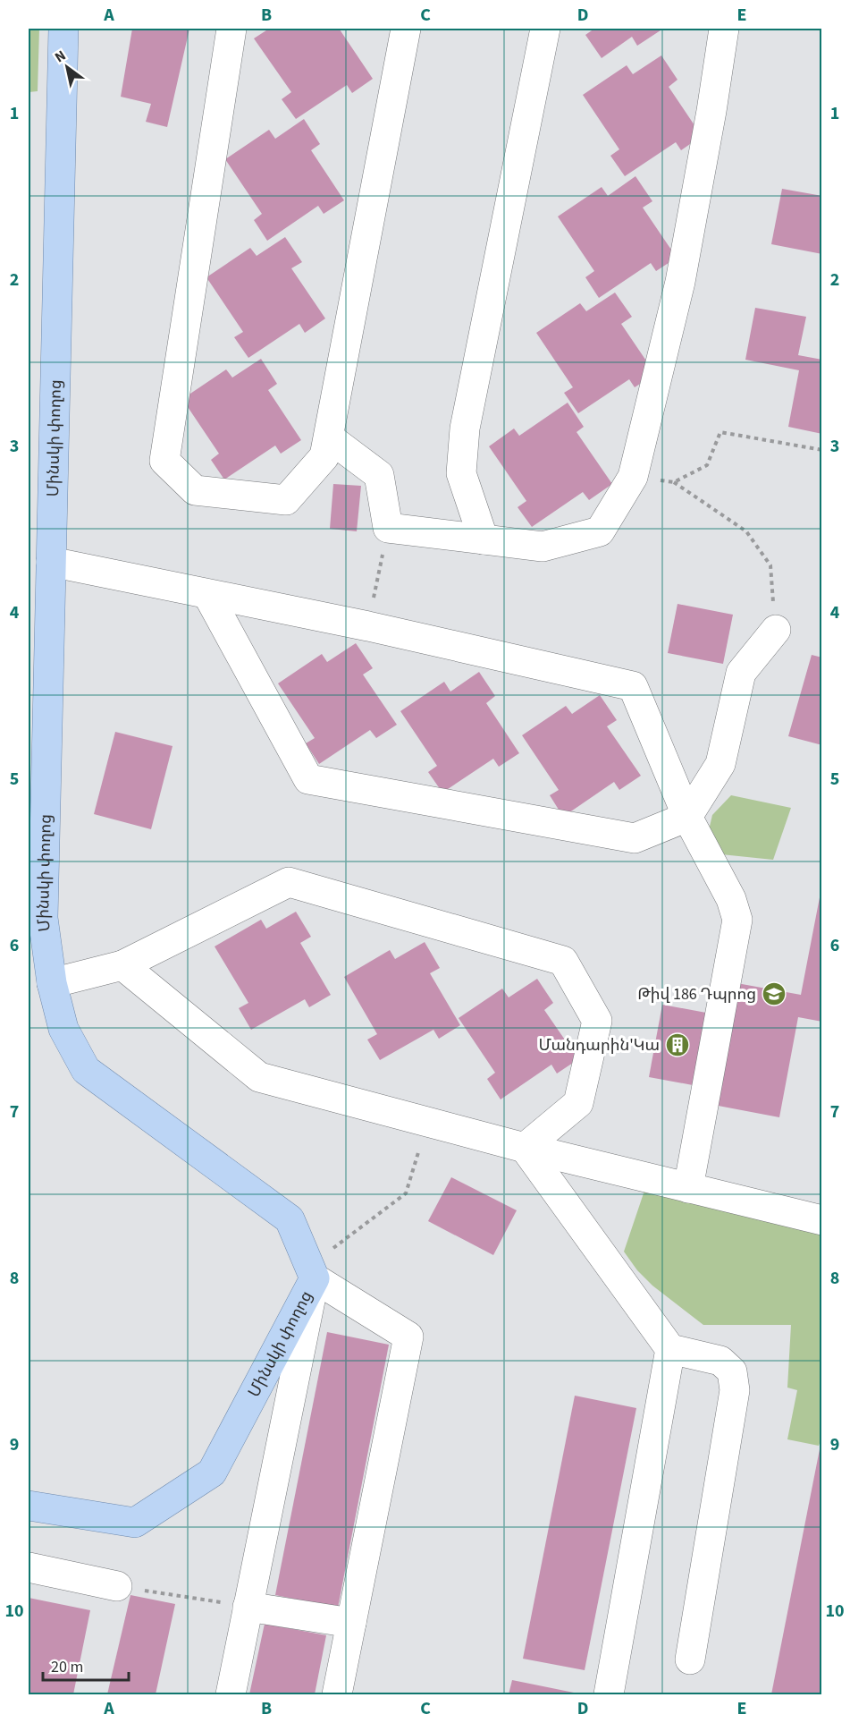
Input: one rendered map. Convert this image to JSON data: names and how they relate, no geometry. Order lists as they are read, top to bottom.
{
  "streets": {
    "main road": ["Մինսկի փողոց"]
  },
  "places": {
    "school or university": ["Թիվ 186 Դպրոց"],
    "building": ["Մանդարին'Կա"]
  },
  "scale_bar": "20 m",
  "north": "top left",
  "grid": {
    "columns": [
      "A",
      "B",
      "C",
      "D",
      "E"
    ],
    "rows": [
      "1",
      "2",
      "3",
      "4",
      "5",
      "6",
      "7",
      "8",
      "9",
      "10"
    ]
  }
}
